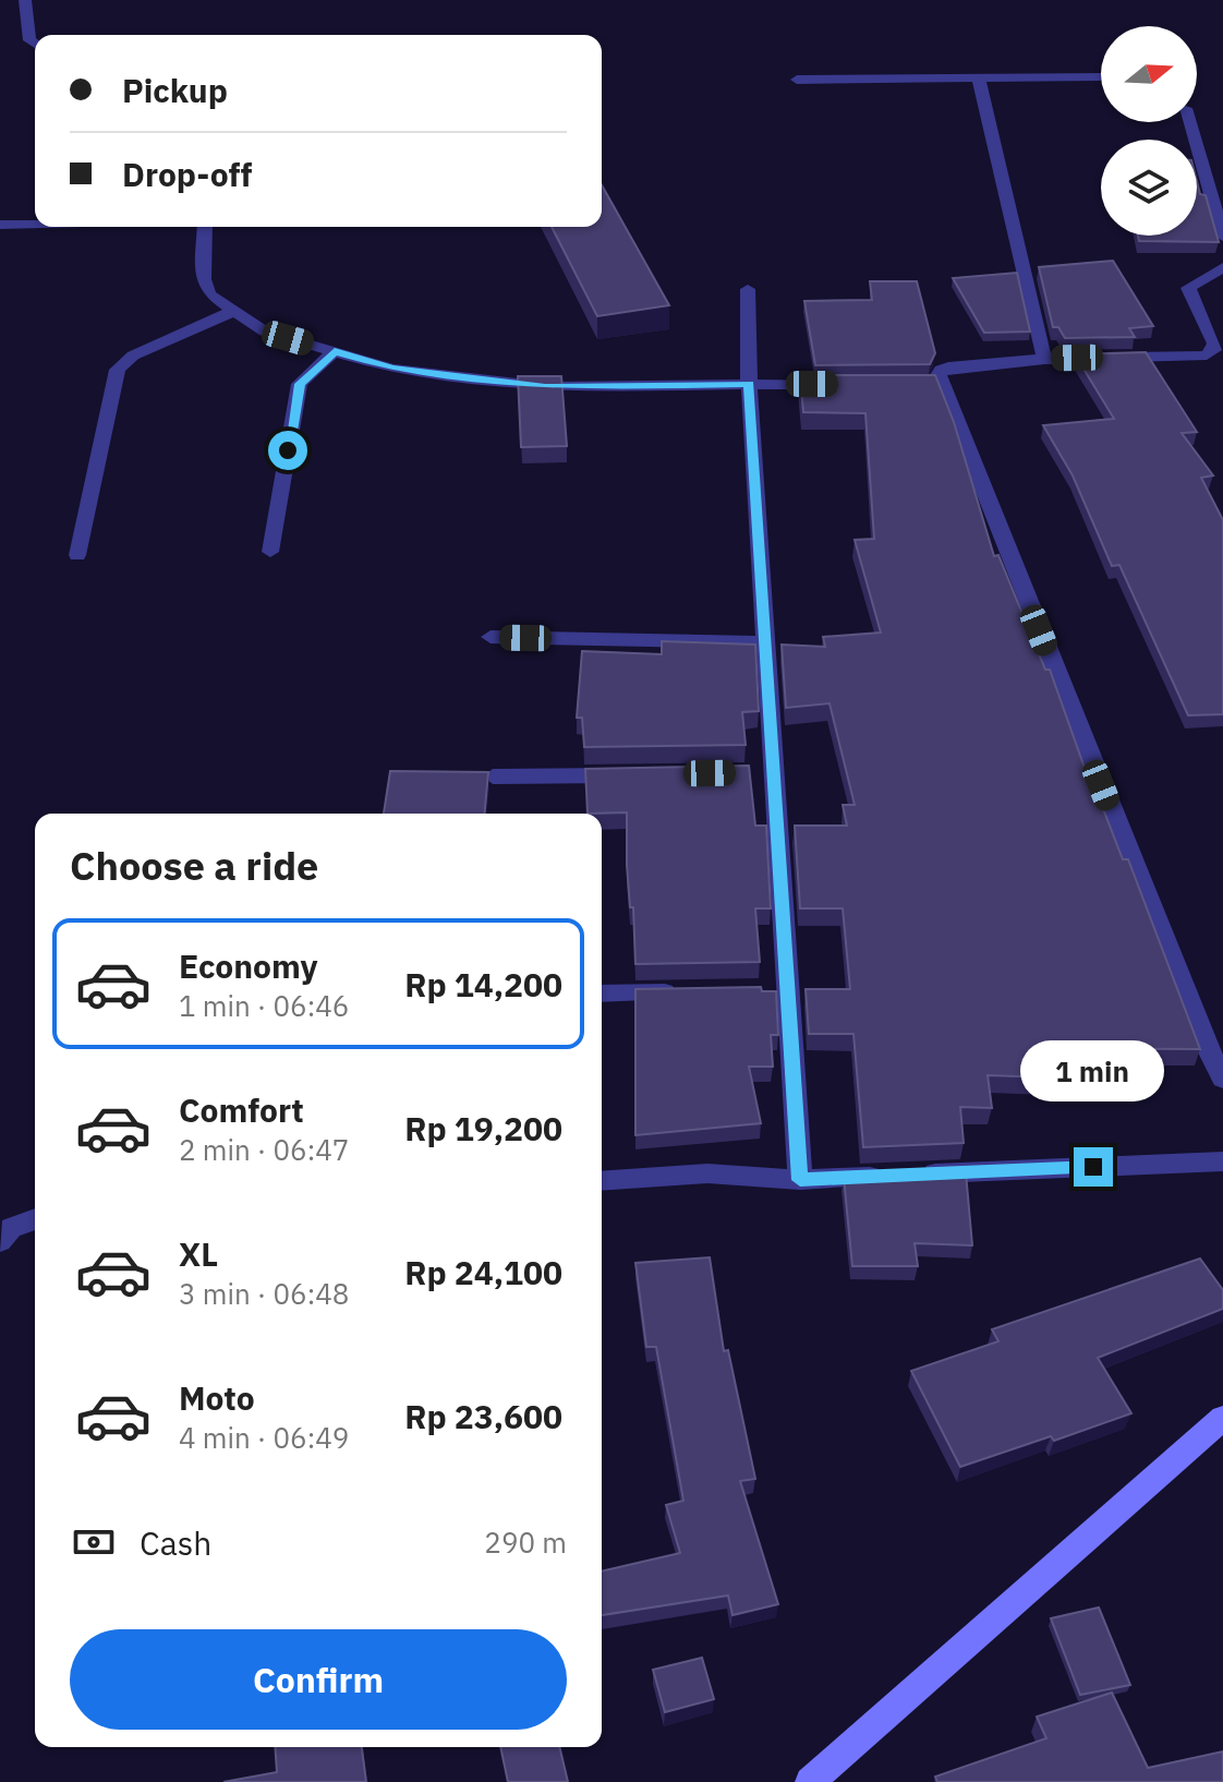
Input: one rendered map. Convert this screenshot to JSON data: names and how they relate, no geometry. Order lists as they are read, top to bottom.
{
  "north": "right",
  "page": {
    "banner": ["Pickup", "Drop-off"],
    "heading": "Choose a ride",
    "list": [
      {
        "name": "Economy",
        "note": "1 min · 06:46",
        "value": "Rp 14,200"
      },
      {
        "name": "Comfort",
        "note": "2 min · 06:47",
        "value": "Rp 19,200"
      },
      {
        "name": "XL",
        "note": "3 min · 06:48",
        "value": "Rp 24,100"
      },
      {
        "name": "Moto",
        "note": "4 min · 06:49",
        "value": "Rp 23,600"
      }
    ],
    "bubble": "1 min",
    "pay": ["Cash", "290 m"],
    "buttons": "Confirm"
  }
}
